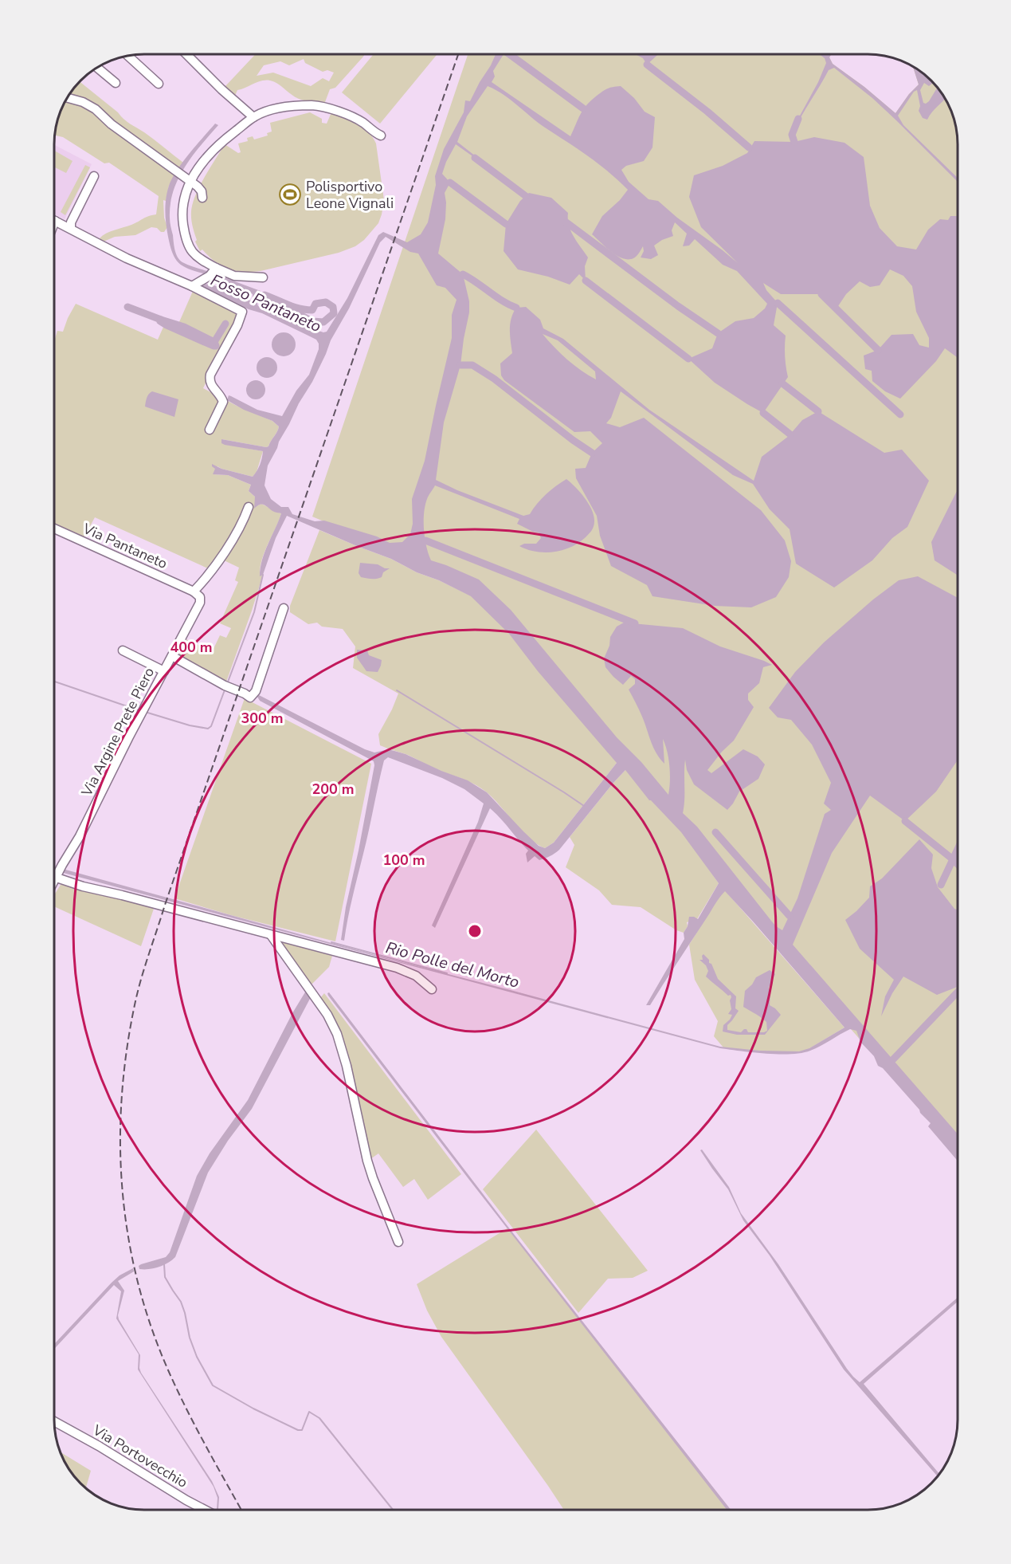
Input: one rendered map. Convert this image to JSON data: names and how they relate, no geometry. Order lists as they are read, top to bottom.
{
  "streets": {
    "street": ["Via Pantaneto", "Via Argine Prete Piero", "Via Portovecchio"]
  },
  "crossings": [
    ["Via Pantaneto", "Via Argine Prete Piero"]
  ],
  "water": ["Fosso Pantaneto", "Rio Polle del Morto"],
  "places": {
    "sports": ["Polisportivo Leone Vignali"]
  },
  "rings": [
    "400 m",
    "300 m",
    "200 m",
    "100 m"
  ]
}
